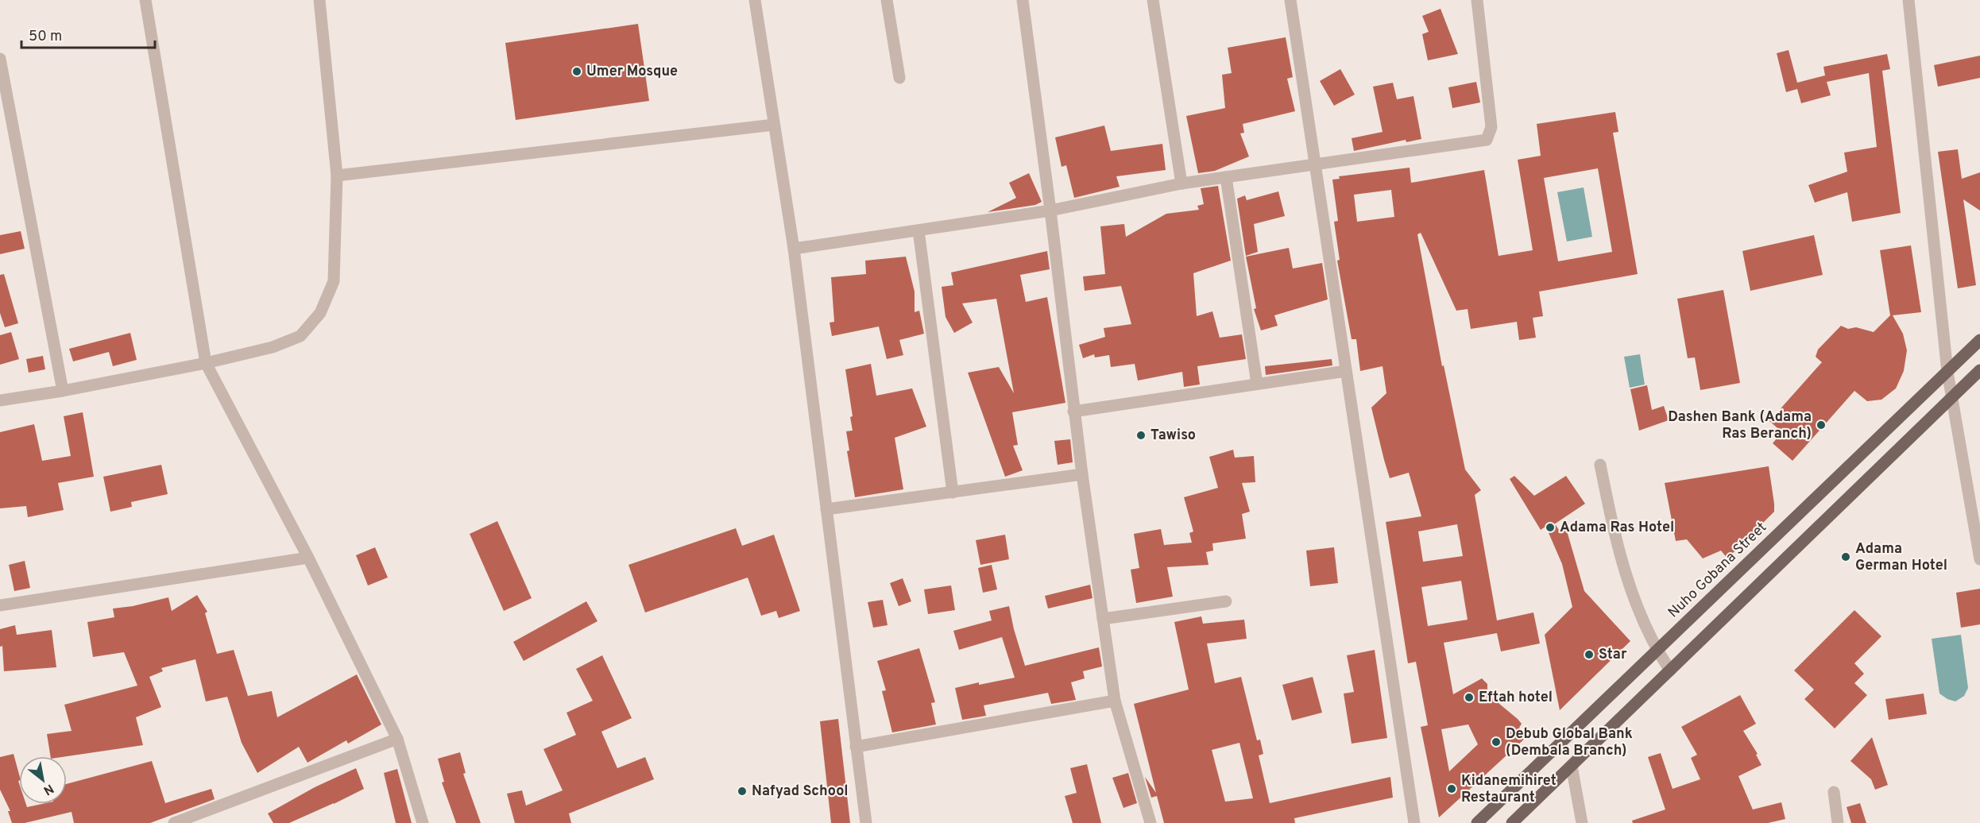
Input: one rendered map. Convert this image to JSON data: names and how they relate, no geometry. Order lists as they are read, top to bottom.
{
  "streets": {
    "main road": ["Nuho Gobana Street"]
  },
  "places": [
    "Umer Mosque",
    "Dashen Bank (Adama Ras Beranch)",
    "Tawiso",
    "Adama Ras Hotel",
    "Adama German Hotel",
    "Star",
    "Eftah hotel",
    "Debub Global Bank (Dembala Branch)",
    "Kidanemihiret Restaurant",
    "Nafyad School"
  ],
  "scale_bar": "50 m",
  "north": "bottom right"
}
